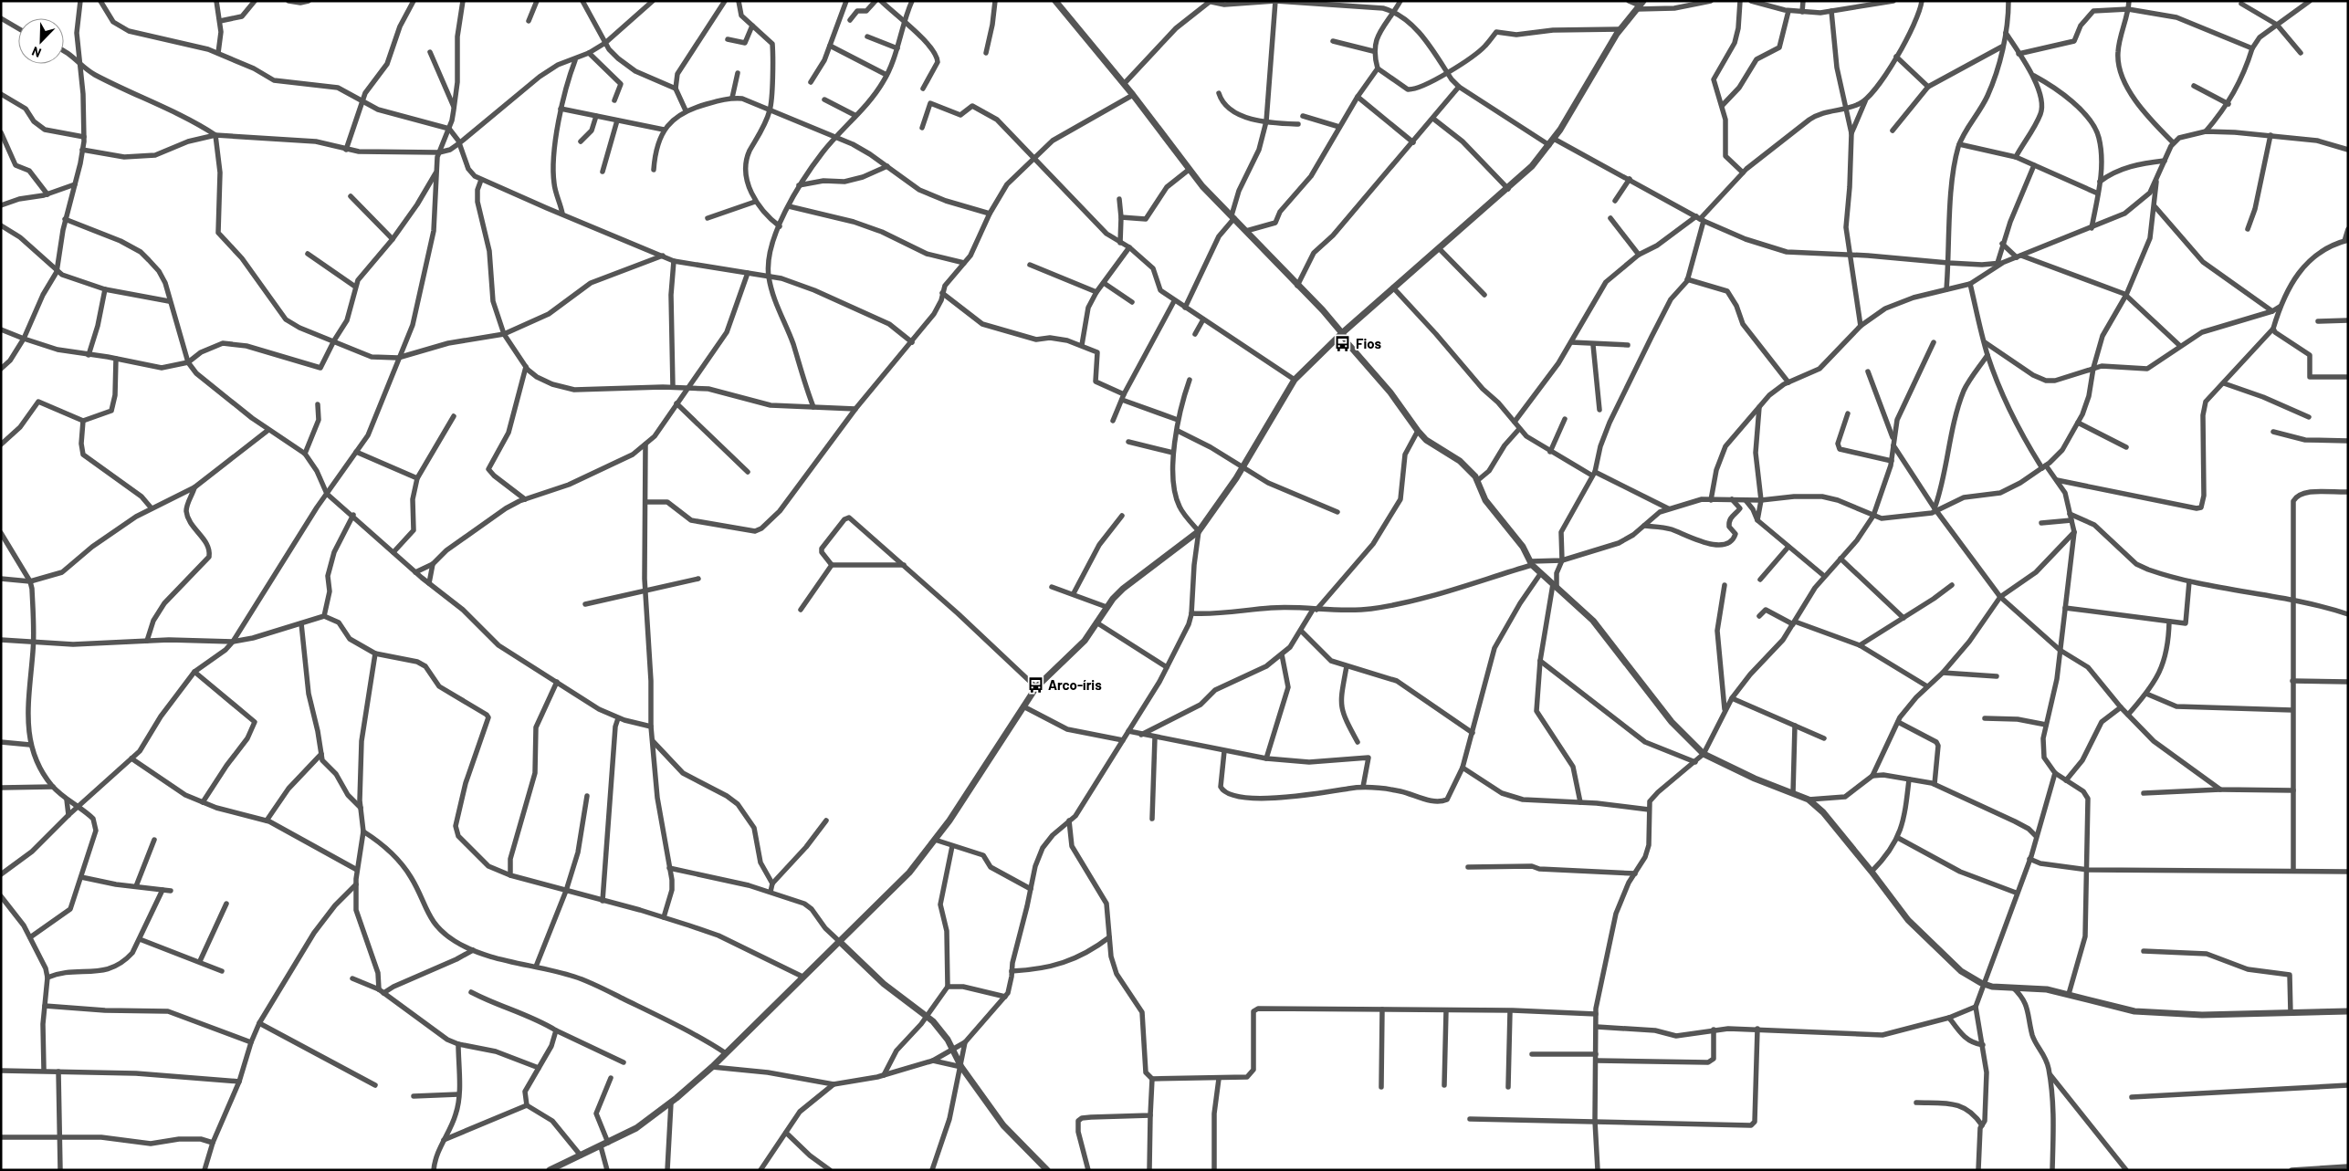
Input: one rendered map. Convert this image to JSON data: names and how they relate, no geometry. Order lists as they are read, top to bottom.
{
  "places": {
    "bus stop": ["Fios", "Arco-íris"]
  },
  "north": "bottom left"
}
